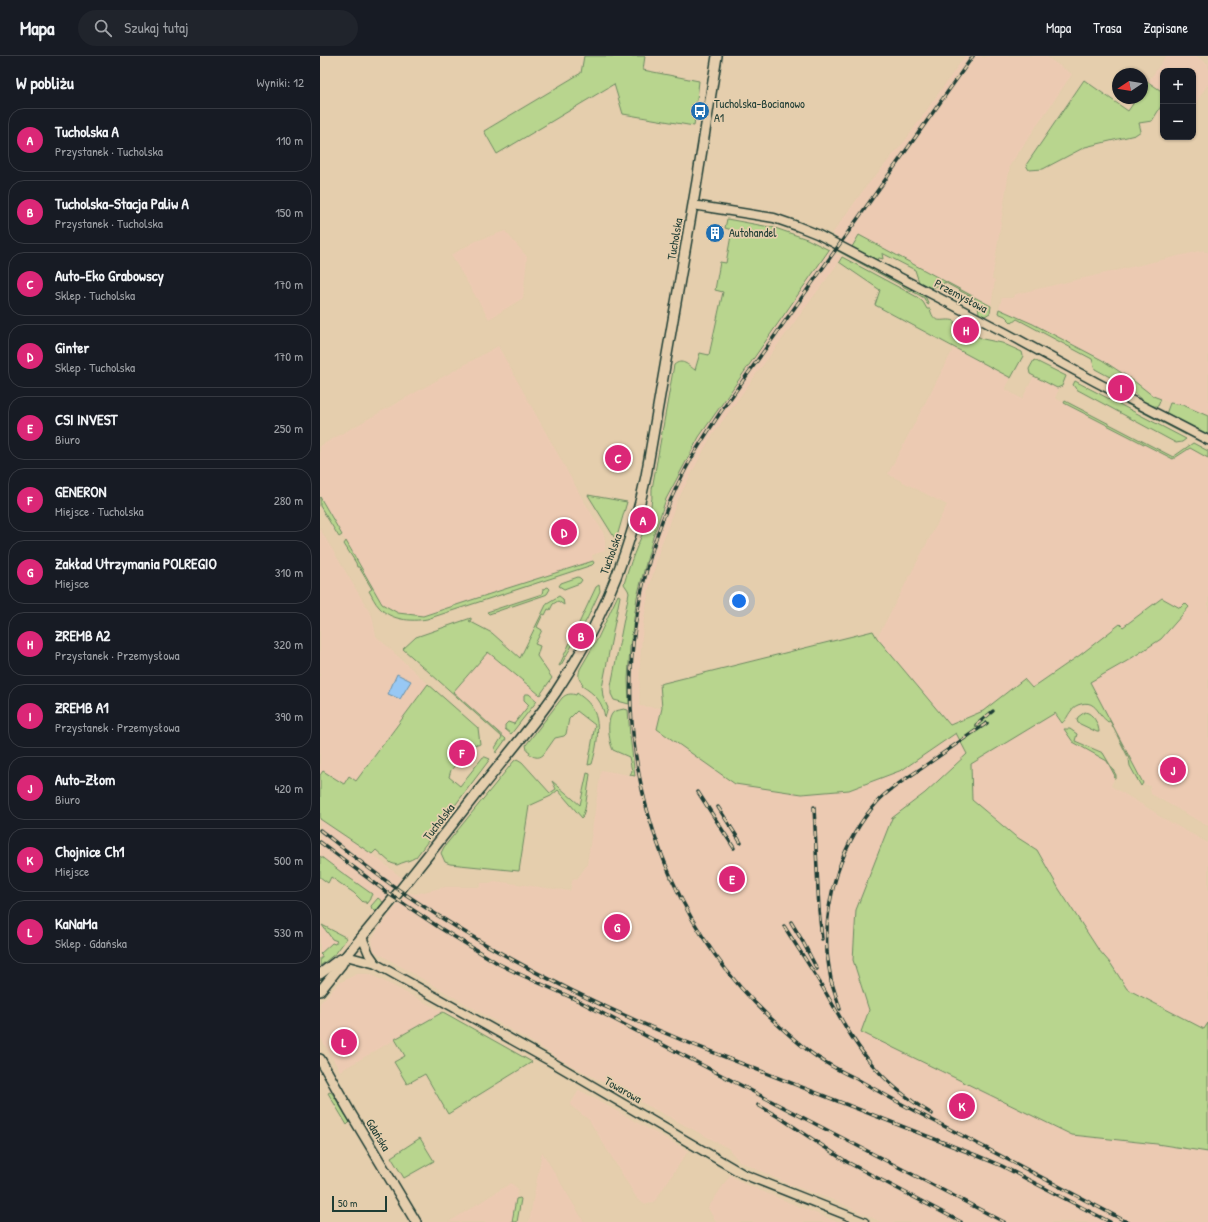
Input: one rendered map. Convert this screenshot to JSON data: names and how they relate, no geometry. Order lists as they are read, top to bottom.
{
  "streets": {
    "main road": ["Tucholska", "Gdańska"],
    "street": ["Przemysłowa", "Towarowa"]
  },
  "crossings": [
    ["Tucholska", "Przemysłowa"],
    ["Tucholska", "Towarowa"]
  ],
  "places": {
    "bus stop": ["Tucholska-Bocianowo A1"],
    "building": ["Autohandel"]
  },
  "scale_bar": "50 m",
  "north": "left",
  "page": {
    "header": "Mapa",
    "search": "Szukaj tutaj",
    "nav": ["Mapa", "Trasa", "Zapisane"],
    "heading": ["W pobliżu", "Wyniki: 12"],
    "map_buttons": ["+", "−"],
    "list": [
      {
        "mark": "A",
        "name": "Tucholska A",
        "note": "Przystanek · Tucholska",
        "value": "110 m"
      },
      {
        "mark": "B",
        "name": "Tucholska-Stacja Paliw A",
        "note": "Przystanek · Tucholska",
        "value": "150 m"
      },
      {
        "mark": "C",
        "name": "Auto-Eko Grabowscy",
        "note": "Sklep · Tucholska",
        "value": "170 m"
      },
      {
        "mark": "D",
        "name": "Ginter",
        "note": "Sklep · Tucholska",
        "value": "170 m"
      },
      {
        "mark": "E",
        "name": "CSI INVEST",
        "note": "Biuro",
        "value": "250 m"
      },
      {
        "mark": "F",
        "name": "GENERON",
        "note": "Miejsce · Tucholska",
        "value": "280 m"
      },
      {
        "mark": "G",
        "name": "Zakład Utrzymania POLREGIO",
        "note": "Miejsce",
        "value": "310 m"
      },
      {
        "mark": "H",
        "name": "ZREMB A2",
        "note": "Przystanek · Przemysłowa",
        "value": "320 m"
      },
      {
        "mark": "I",
        "name": "ZREMB A1",
        "note": "Przystanek · Przemysłowa",
        "value": "390 m"
      },
      {
        "mark": "J",
        "name": "Auto-Złom",
        "note": "Biuro",
        "value": "420 m"
      },
      {
        "mark": "K",
        "name": "Chojnice Ch1",
        "note": "Miejsce",
        "value": "500 m"
      },
      {
        "mark": "L",
        "name": "KaNaMa",
        "note": "Sklep · Gdańska",
        "value": "530 m"
      }
    ],
    "pins": [
      "H",
      "I",
      "C",
      "A",
      "D",
      "B",
      "F",
      "J",
      "E",
      "G",
      "L",
      "K"
    ],
    "scale": "50 m"
  }
}
